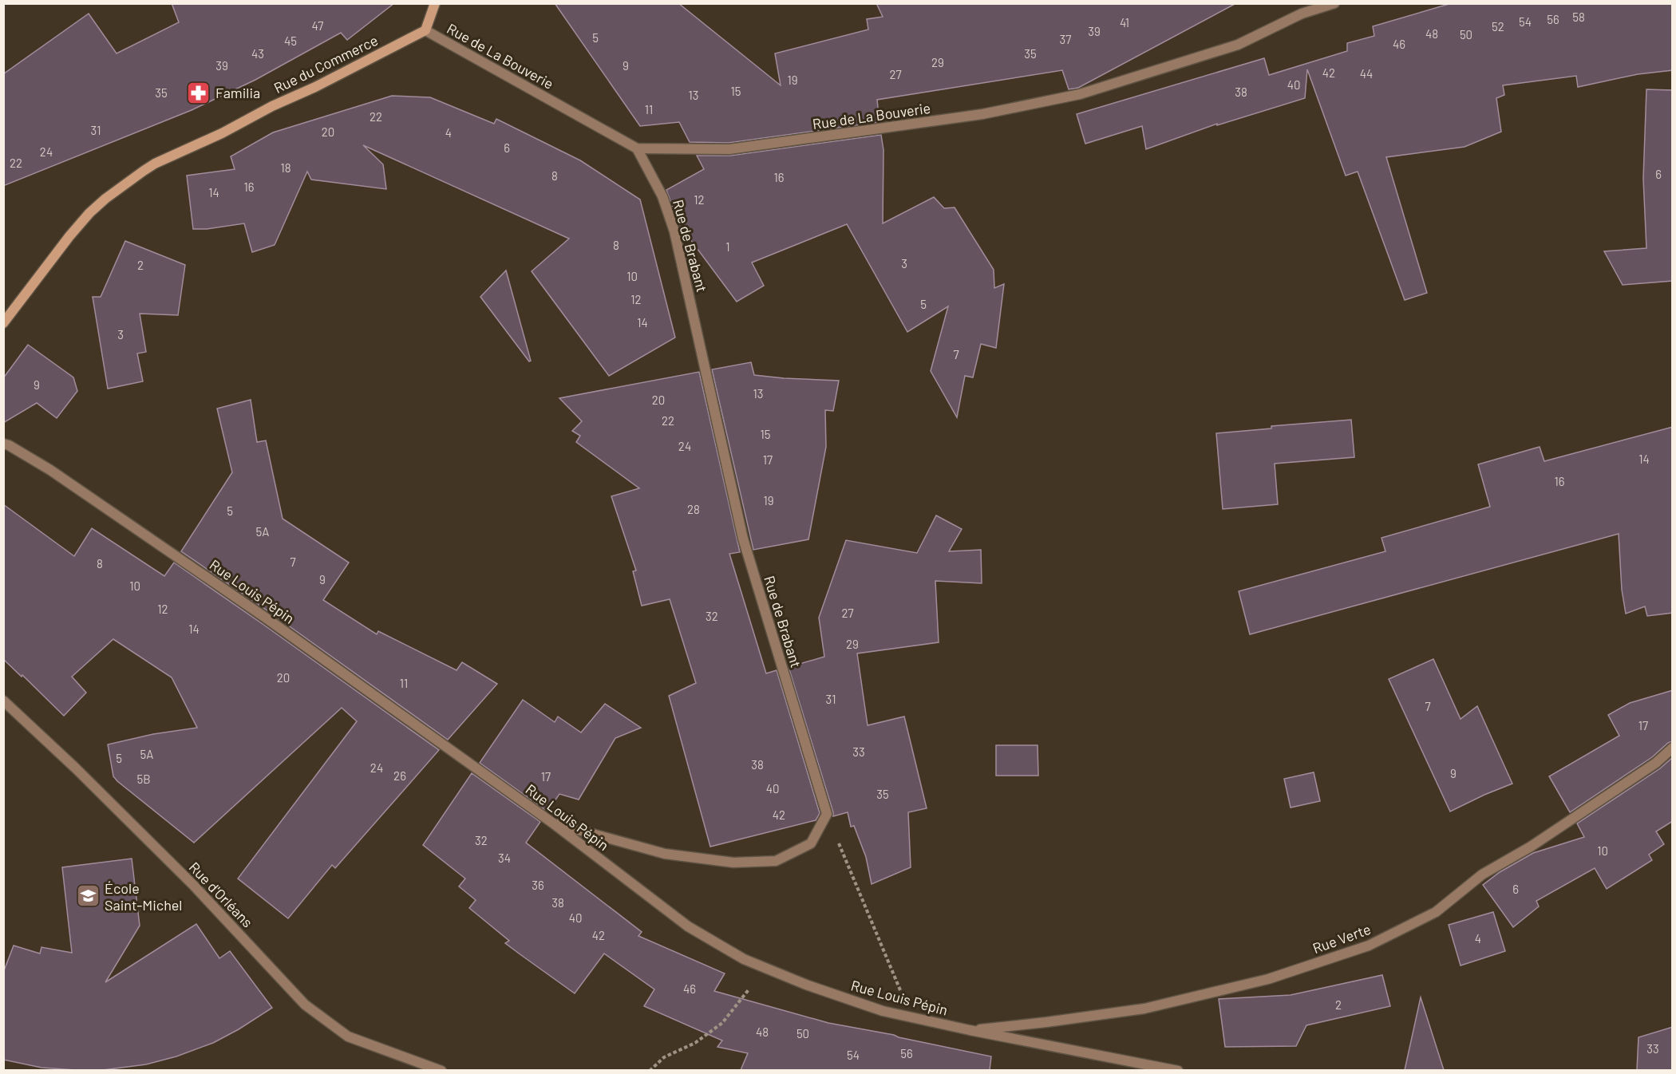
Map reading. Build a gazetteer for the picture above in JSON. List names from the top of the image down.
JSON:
{
  "streets": {
    "main road": ["Rue du Commerce"],
    "street": [
      "Rue de La Bouverie",
      "Rue de Brabant",
      "Rue Louis Pépin",
      "Rue d'Orléans",
      "Rue Verte"
    ]
  },
  "crossings": [
    ["Rue de La Bouverie", "Rue du Commerce"],
    ["Rue de La Bouverie", "Rue de Brabant"],
    ["Rue Louis Pépin", "Rue Verte"]
  ],
  "places": {
    "pharmacy": ["Familia"],
    "school or university": ["École Saint-Michel"]
  },
  "house_numbers": [
    "58",
    "56",
    "54",
    "41",
    "47",
    "52",
    "39",
    "48",
    "50",
    "5",
    "37",
    "45",
    "46",
    "43",
    "35",
    "29",
    "39",
    "9",
    "42",
    "44",
    "27",
    "19",
    "40",
    "15",
    "38",
    "35",
    "13",
    "11",
    "22",
    "31",
    "20",
    "4",
    "6",
    "24",
    "22",
    "18",
    "6",
    "8",
    "16",
    "16",
    "14",
    "12",
    "8",
    "1",
    "3",
    "2",
    "10",
    "12",
    "5",
    "14",
    "3",
    "7",
    "9",
    "13",
    "20",
    "22",
    "15",
    "24",
    "14",
    "17",
    "16",
    "19",
    "28",
    "5",
    "5A",
    "7",
    "8",
    "9",
    "10",
    "12",
    "27",
    "32",
    "14",
    "29",
    "20",
    "11",
    "31",
    "7",
    "17",
    "33",
    "5A",
    "5",
    "38",
    "24",
    "9",
    "26",
    "17",
    "5B",
    "40",
    "35",
    "42",
    "32",
    "10",
    "34",
    "36",
    "6",
    "38",
    "40",
    "42",
    "4",
    "46",
    "2",
    "48",
    "50",
    "33",
    "56",
    "54"
  ]
}
